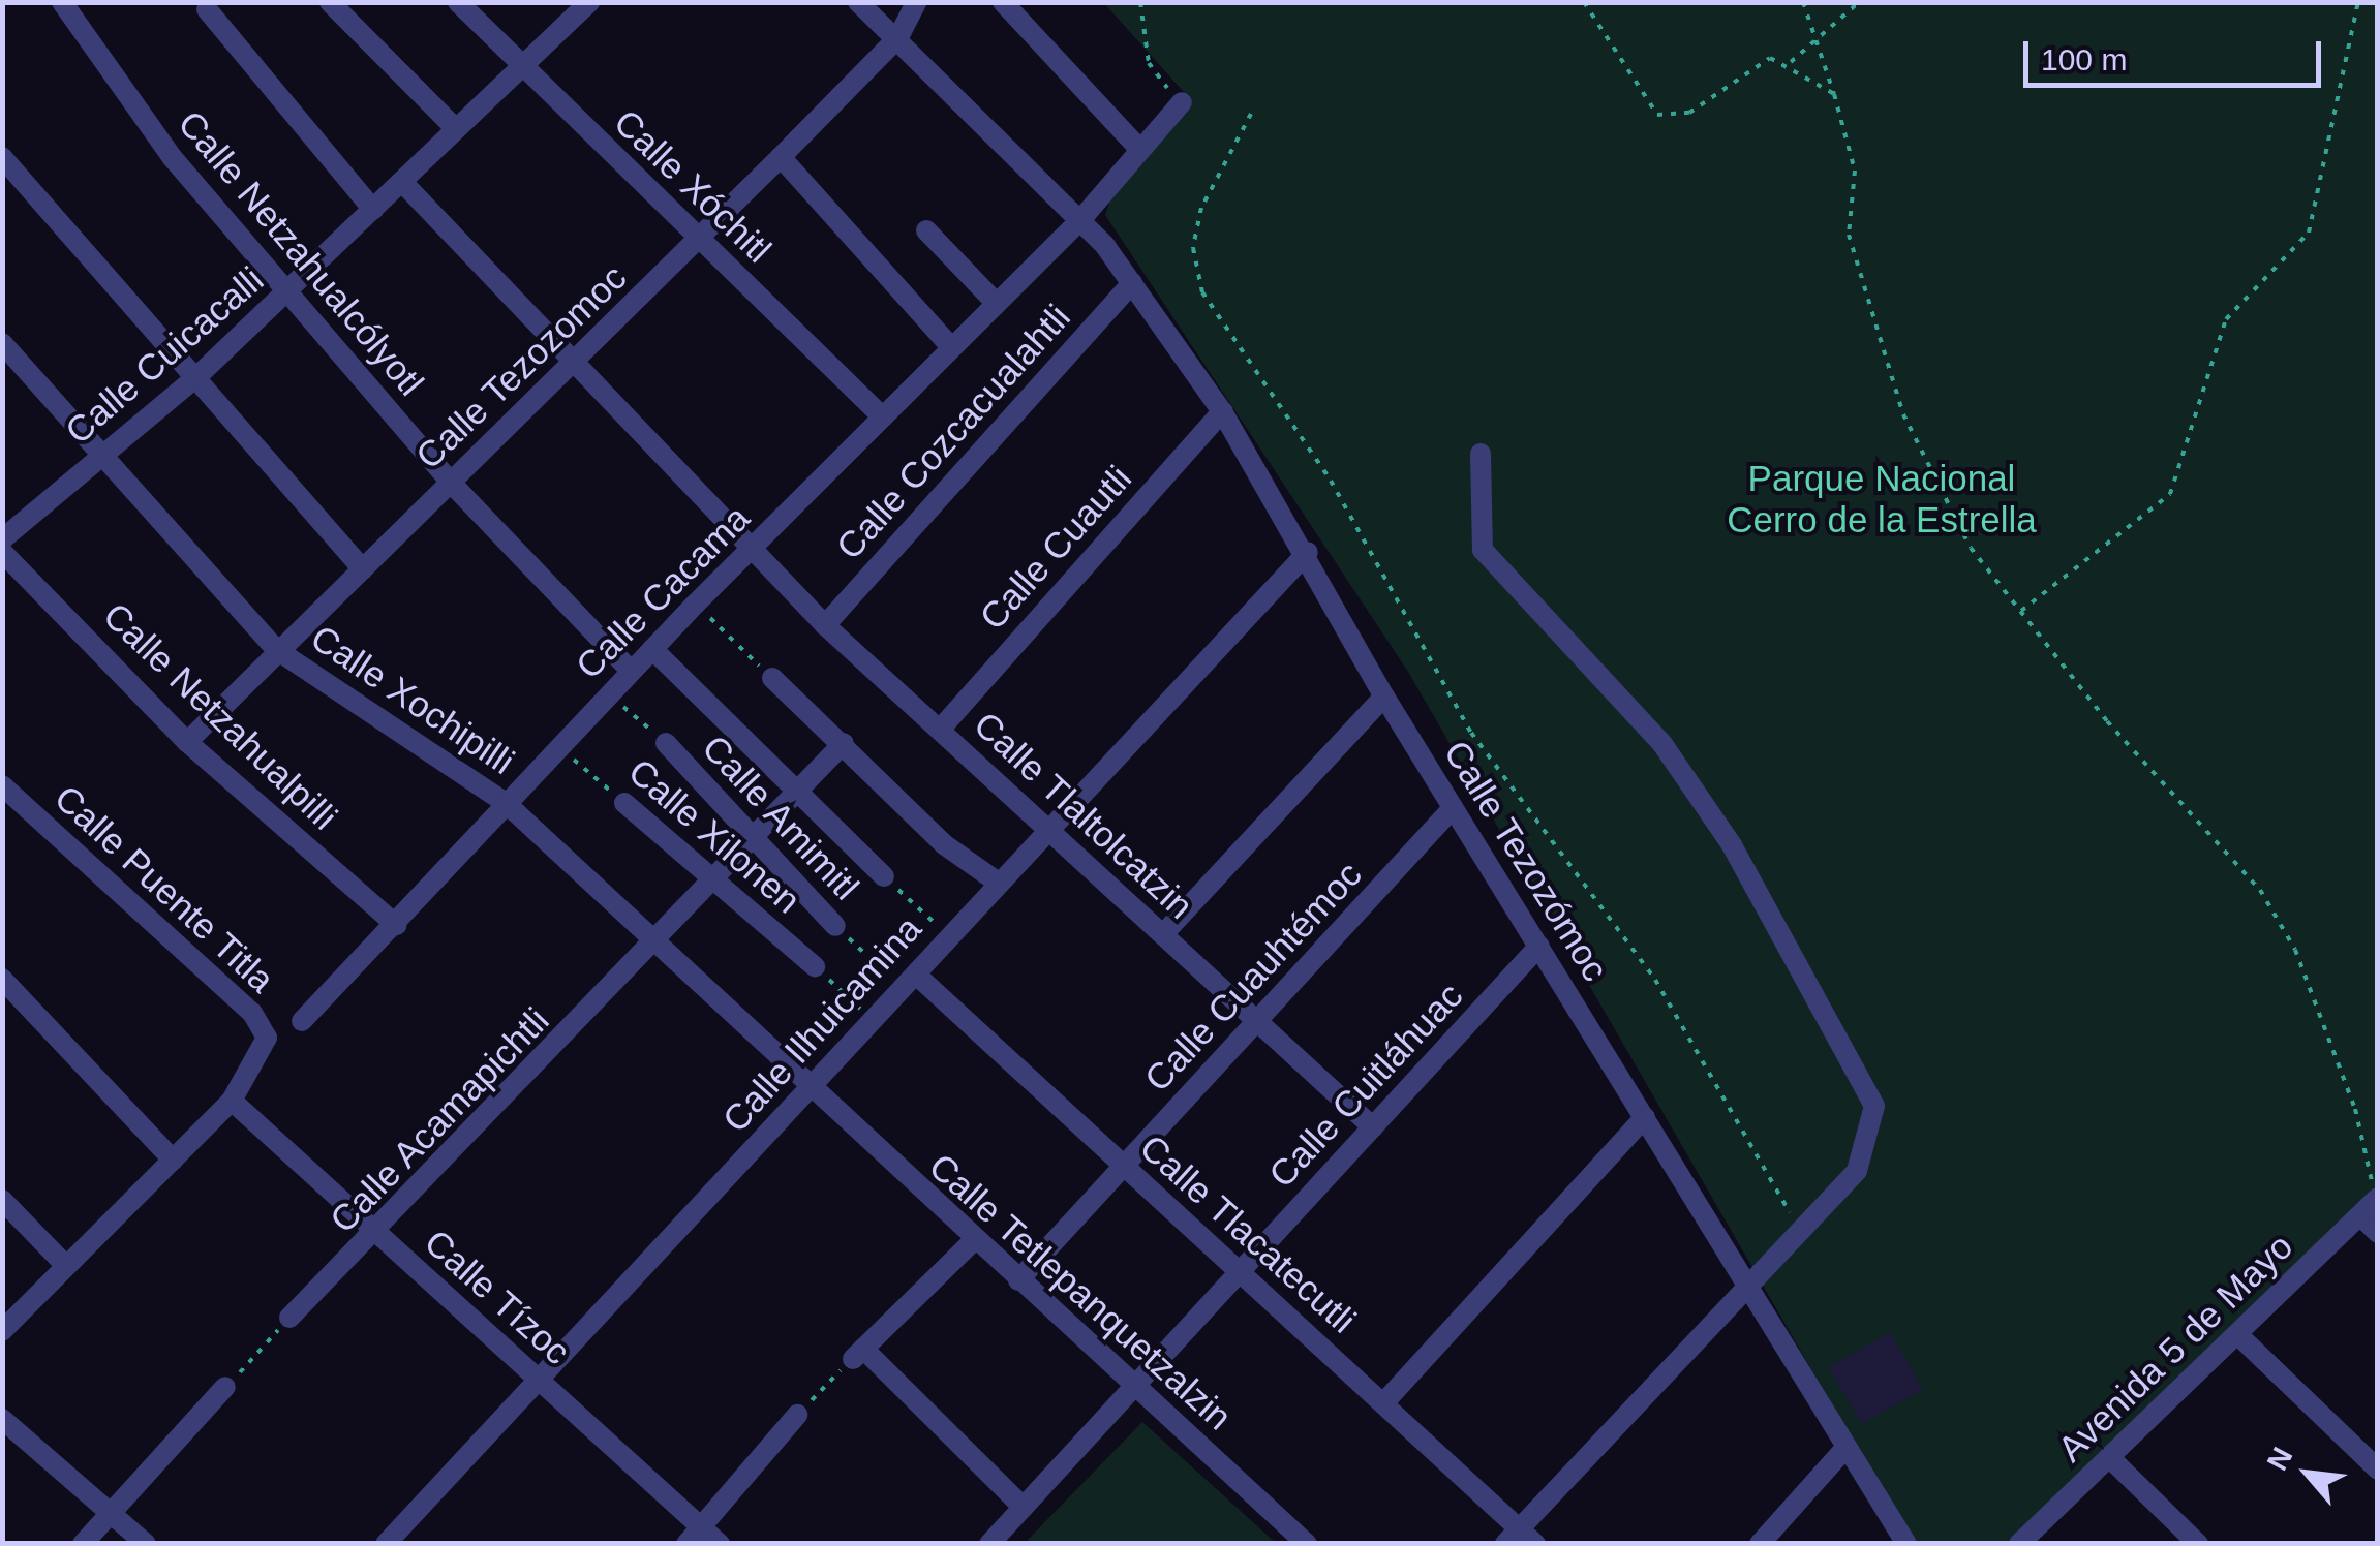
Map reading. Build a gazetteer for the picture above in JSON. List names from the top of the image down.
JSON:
{
  "streets": {
    "street": [
      "Calle Xóchitl",
      "Calle Netzahualcólyotl",
      "Calle Cuicacalli",
      "Calle Tezozomoc",
      "Calle Cozcacualahtli",
      "Calle Cuautli",
      "Calle Cacama",
      "Calle Xochipilli",
      "Calle Netzahualpilli",
      "Calle Tlaltolcatzin",
      "Calle Amimitl",
      "Calle Xilonen",
      "Calle Tezozómoc",
      "Calle Puente Titla",
      "Calle Cuauhtémoc",
      "Calle Ilhuicamina",
      "Calle Cuitláhuac",
      "Calle Acamapichtli",
      "Calle Tlacatecutli",
      "Calle Tetlepanquetzalzin",
      "Calle Tízoc",
      "Avenida 5 de Mayo"
    ]
  },
  "crossings": [
    ["Calle Xóchitl", "Calle Cuicacalli"],
    ["Calle Xóchitl", "Calle Tezozomoc"],
    ["Calle Xóchitl", "Calle Cacama"],
    ["Calle Netzahualcólyotl", "Calle Cuicacalli"],
    ["Calle Netzahualcólyotl", "Calle Tezozomoc"],
    ["Calle Netzahualcólyotl", "Calle Cacama"],
    ["Calle Cuicacalli", "Calle Xochipilli"],
    ["Calle Tezozomoc", "Calle Xochipilli"],
    ["Calle Tezozomoc", "Calle Netzahualpilli"],
    ["Calle Tezozomoc", "Calle Tezozómoc"],
    ["Calle Cozcacualahtli", "Calle Tlaltolcatzin"],
    ["Calle Cozcacualahtli", "Calle Tezozómoc"],
    ["Calle Cuautli", "Calle Tlaltolcatzin"],
    ["Calle Cuautli", "Calle Tezozómoc"],
    ["Calle Cacama", "Calle Xochipilli"],
    ["Calle Cacama", "Calle Netzahualpilli"],
    ["Calle Cacama", "Calle Tlaltolcatzin"],
    ["Calle Cacama", "Calle Amimitl"],
    ["Calle Cacama", "Calle Xilonen"],
    ["Calle Cacama", "Calle Tezozómoc"],
    ["Calle Xochipilli", "Calle Ilhuicamina"],
    ["Calle Xochipilli", "Calle Acamapichtli"],
    ["Calle Xochipilli", "Calle Tetlepanquetzalzin"],
    ["Calle Tlaltolcatzin", "Calle Cuauhtémoc"],
    ["Calle Tlaltolcatzin", "Calle Ilhuicamina"],
    ["Calle Tlaltolcatzin", "Calle Cuitláhuac"],
    ["Calle Amimitl", "Calle Ilhuicamina"],
    ["Calle Amimitl", "Calle Acamapichtli"],
    ["Calle Amimitl", "Calle Tlacatecutli"],
    ["Calle Xilonen", "Calle Acamapichtli"],
    ["Calle Tezozómoc", "Calle Cuauhtémoc"],
    ["Calle Tezozómoc", "Calle Ilhuicamina"],
    ["Calle Tezozómoc", "Calle Cuitláhuac"],
    ["Calle Puente Titla", "Calle Tízoc"],
    ["Calle Cuauhtémoc", "Calle Tlacatecutli"],
    ["Calle Cuauhtémoc", "Calle Tetlepanquetzalzin"],
    ["Calle Ilhuicamina", "Calle Tlacatecutli"],
    ["Calle Ilhuicamina", "Calle Tetlepanquetzalzin"],
    ["Calle Ilhuicamina", "Calle Tízoc"],
    ["Calle Cuitláhuac", "Calle Tlacatecutli"],
    ["Calle Cuitláhuac", "Calle Tetlepanquetzalzin"],
    ["Calle Acamapichtli", "Calle Tízoc"]
  ],
  "parks": ["Parque Nacional Cerro de la Estrella"],
  "scale_bar": "100 m",
  "north": "top left"
}
